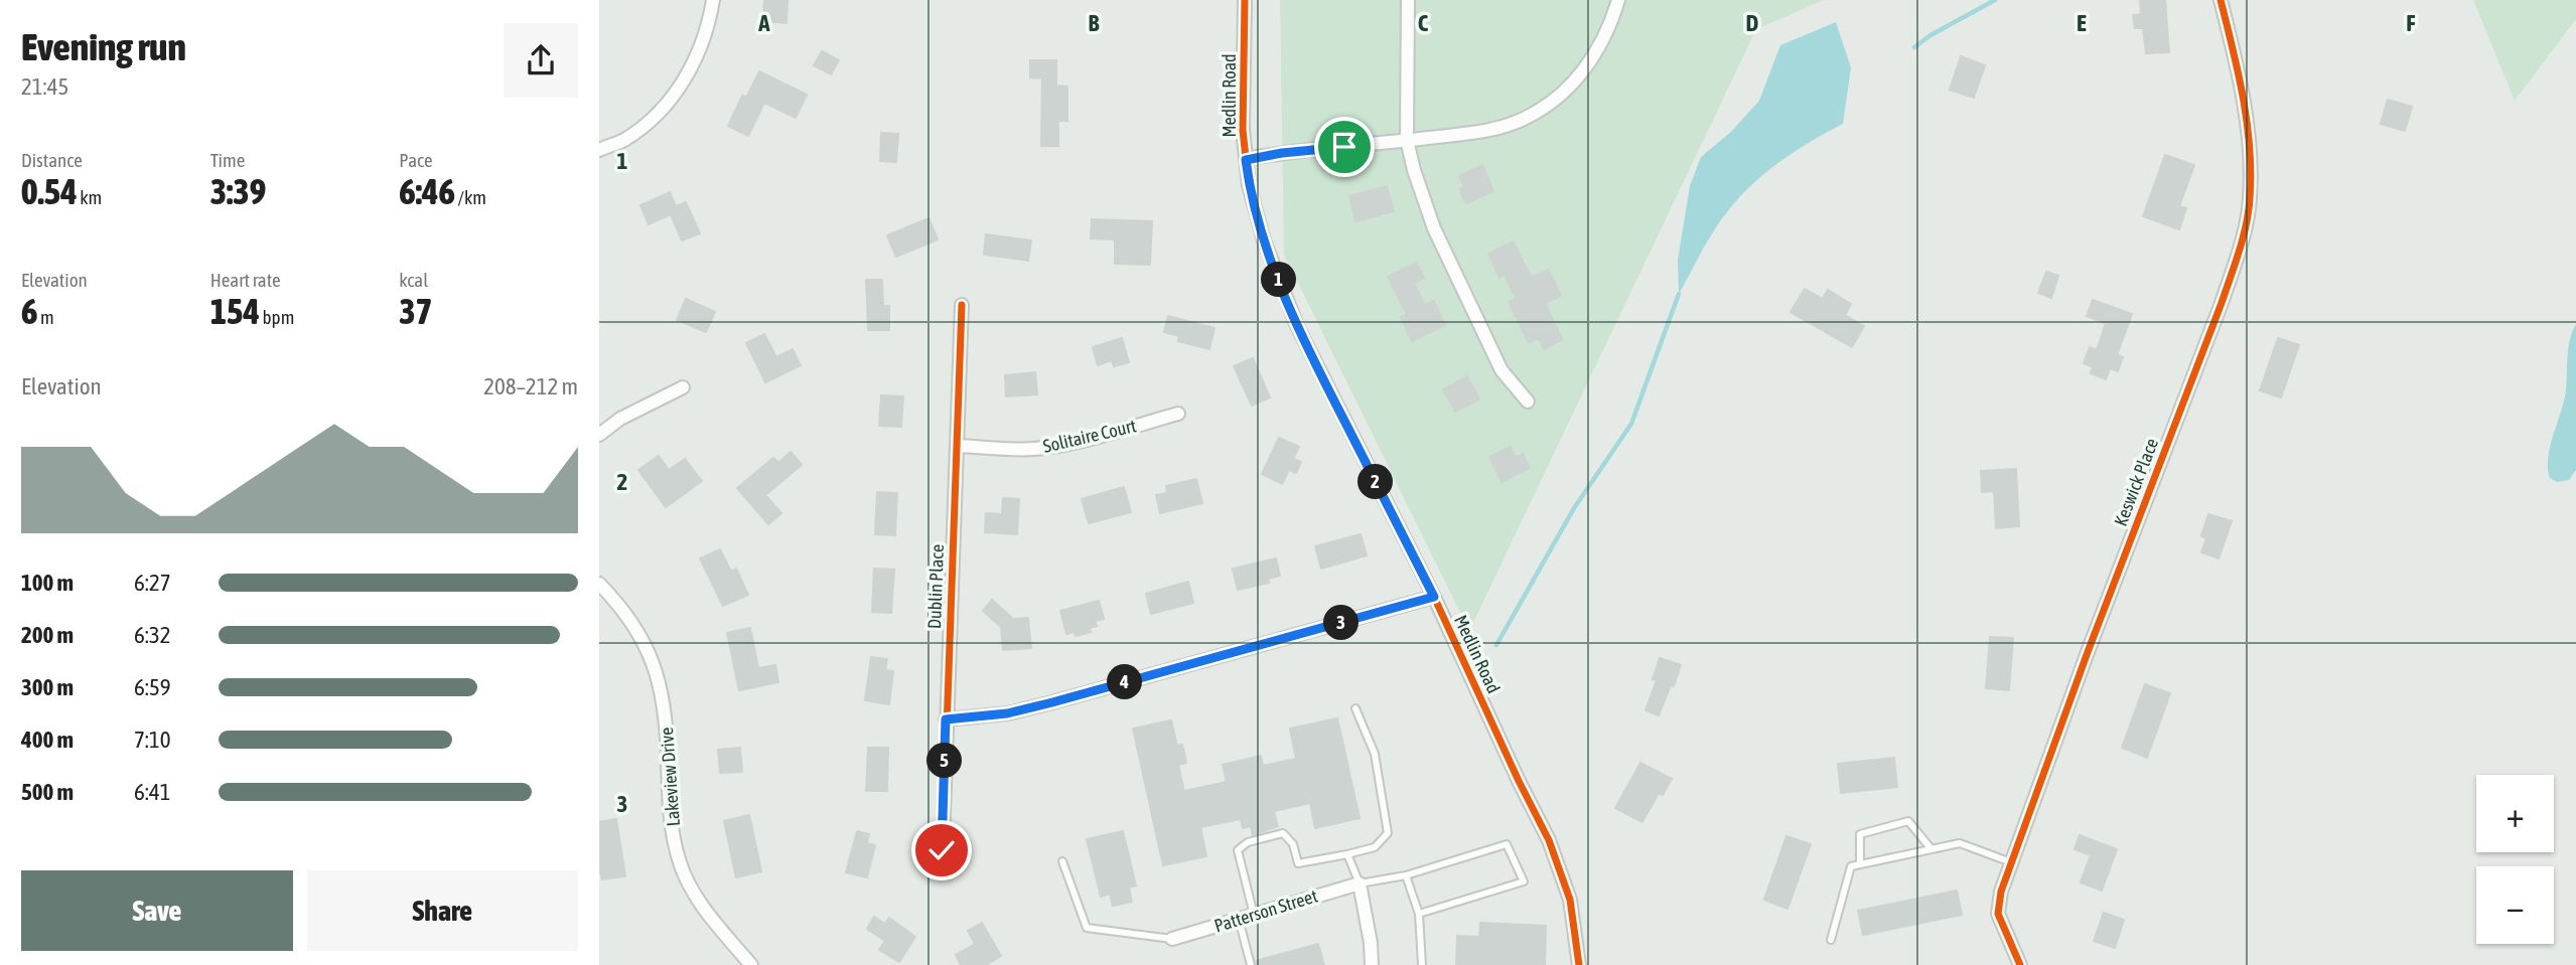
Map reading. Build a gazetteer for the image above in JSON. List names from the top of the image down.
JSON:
{
  "streets": {
    "street": [
      "Medlin Road",
      "Solitaire Court",
      "Keswick Place",
      "Dublin Place",
      "Lakeview Drive",
      "Patterson Street"
    ]
  },
  "crossings": [
    ["Solitaire Court", "Dublin Place"]
  ],
  "page": {
    "heading": ["Evening run", "21:45"],
    "stats": [
      ["Distance", "0.54 km"],
      ["Time", "3:39"],
      ["Pace", "6:46 /km"],
      ["Elevation", "6 m"],
      ["Heart rate", "154 bpm"],
      ["kcal", "37"]
    ],
    "pins": [
      "1",
      "2",
      "3",
      "4",
      "5"
    ],
    "chart": ["Elevation", "208–212 m"],
    "list": [
      {
        "name": "100 m",
        "note": "6:27"
      },
      {
        "name": "200 m",
        "note": "6:32"
      },
      {
        "name": "300 m",
        "note": "6:59"
      },
      {
        "name": "400 m",
        "note": "7:10"
      },
      {
        "name": "500 m",
        "note": "6:41"
      }
    ],
    "map_buttons": ["+", "−"],
    "buttons": ["Save", "Share"]
  },
  "grid": {
    "columns": [
      "A",
      "B",
      "C",
      "D",
      "E",
      "F"
    ],
    "rows": ["1", "2", "3"]
  }
}
